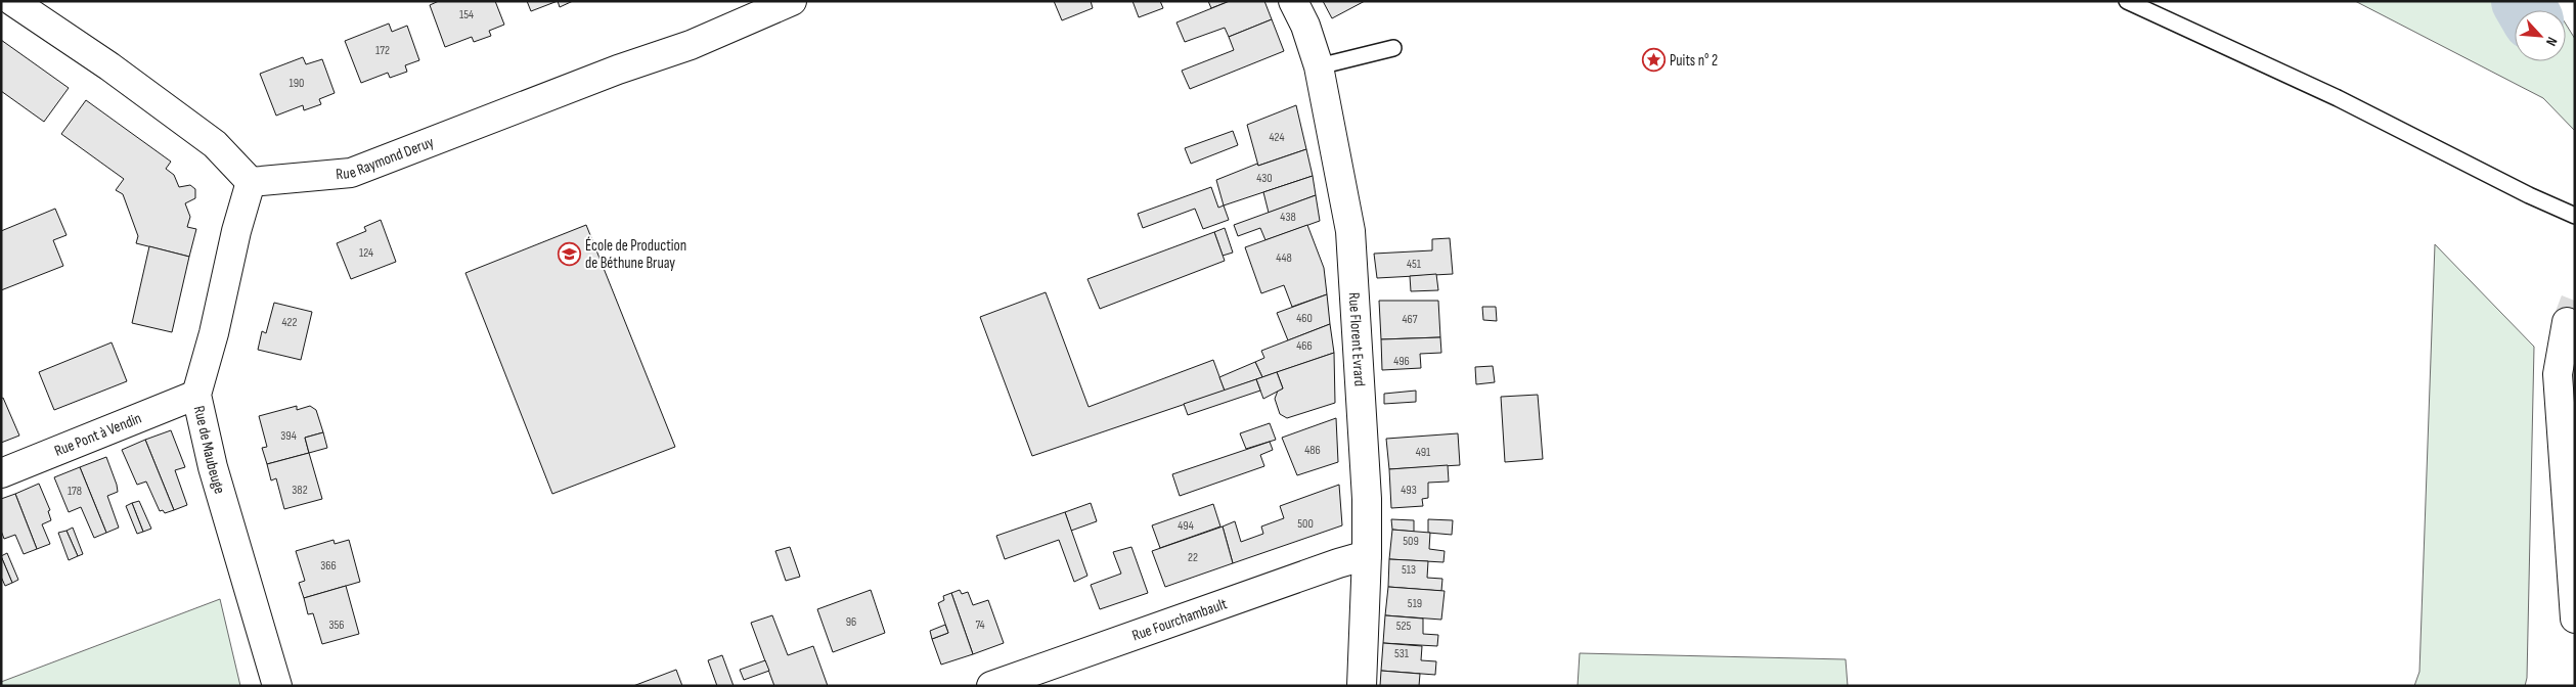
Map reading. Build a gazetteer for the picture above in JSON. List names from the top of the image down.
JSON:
{
  "streets": {
    "street": [
      "Rue Raymond Deruy",
      "Rue Florent Evrard",
      "Rue Pont à Vendin",
      "Rue de Maubeuge",
      "Rue Fourchambault"
    ]
  },
  "crossings": [
    ["Rue Raymond Deruy", "Rue de Maubeuge"],
    ["Rue Florent Evrard", "Rue Fourchambault"],
    ["Rue Pont à Vendin", "Rue de Maubeuge"]
  ],
  "places": {
    "place": ["Puits n° 2"],
    "school or university": ["École de Production de Béthune Bruay"]
  },
  "house_numbers": [
    "154",
    "172",
    "190",
    "424",
    "430",
    "438",
    "124",
    "448",
    "451",
    "460",
    "467",
    "422",
    "466",
    "496",
    "394",
    "486",
    "491",
    "382",
    "493",
    "178",
    "500",
    "494",
    "509",
    "22",
    "366",
    "513",
    "519",
    "96",
    "356",
    "74",
    "525",
    "531"
  ],
  "north": "bottom right"
}
